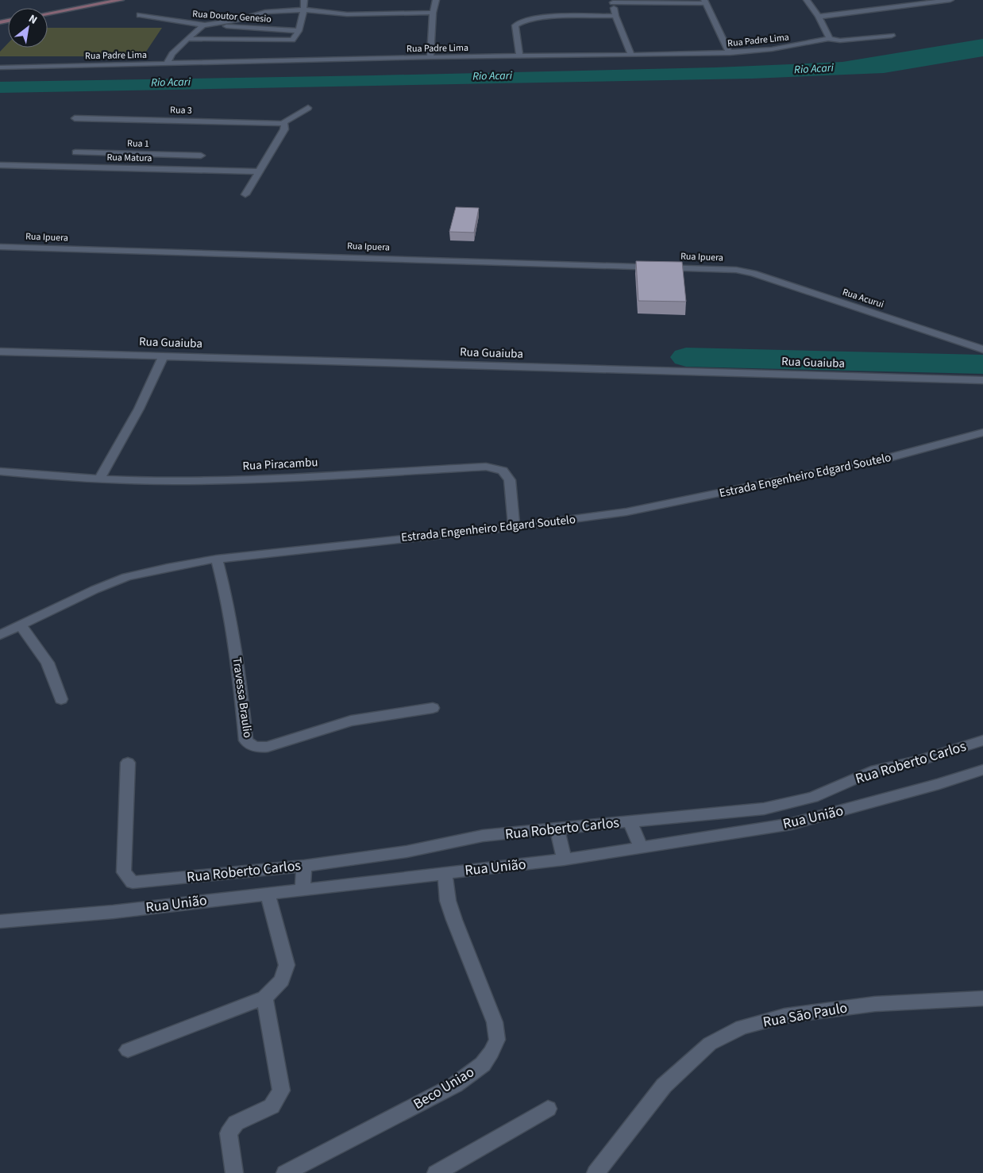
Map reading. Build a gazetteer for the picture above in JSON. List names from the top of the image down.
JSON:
{
  "streets": {
    "street": [
      "Rua Doutor Genesio",
      "Rua Padre Lima",
      "Rua 3",
      "Rua 1",
      "Rua Matura",
      "Rua Ipuera",
      "Rua Acurui",
      "Rua Guaiuba",
      "Rua Piracambu",
      "Estrada Engenheiro Edgard Soutelo",
      "Travessa Braulio",
      "Rua Roberto Carlos",
      "Rua União",
      "Rua Sāo Paulo",
      "Beco Uniao"
    ]
  },
  "crossings": [
    ["Rua 1", "Rua Matura"],
    ["Rua Ipuera", "Rua Acurui"],
    ["Rua Piracambu", "Estrada Engenheiro Edgard Soutelo"],
    ["Estrada Engenheiro Edgard Soutelo", "Travessa Braulio"],
    ["Rua União", "Beco Uniao"]
  ],
  "water": ["Rio Acari"],
  "north": "top right"
}
